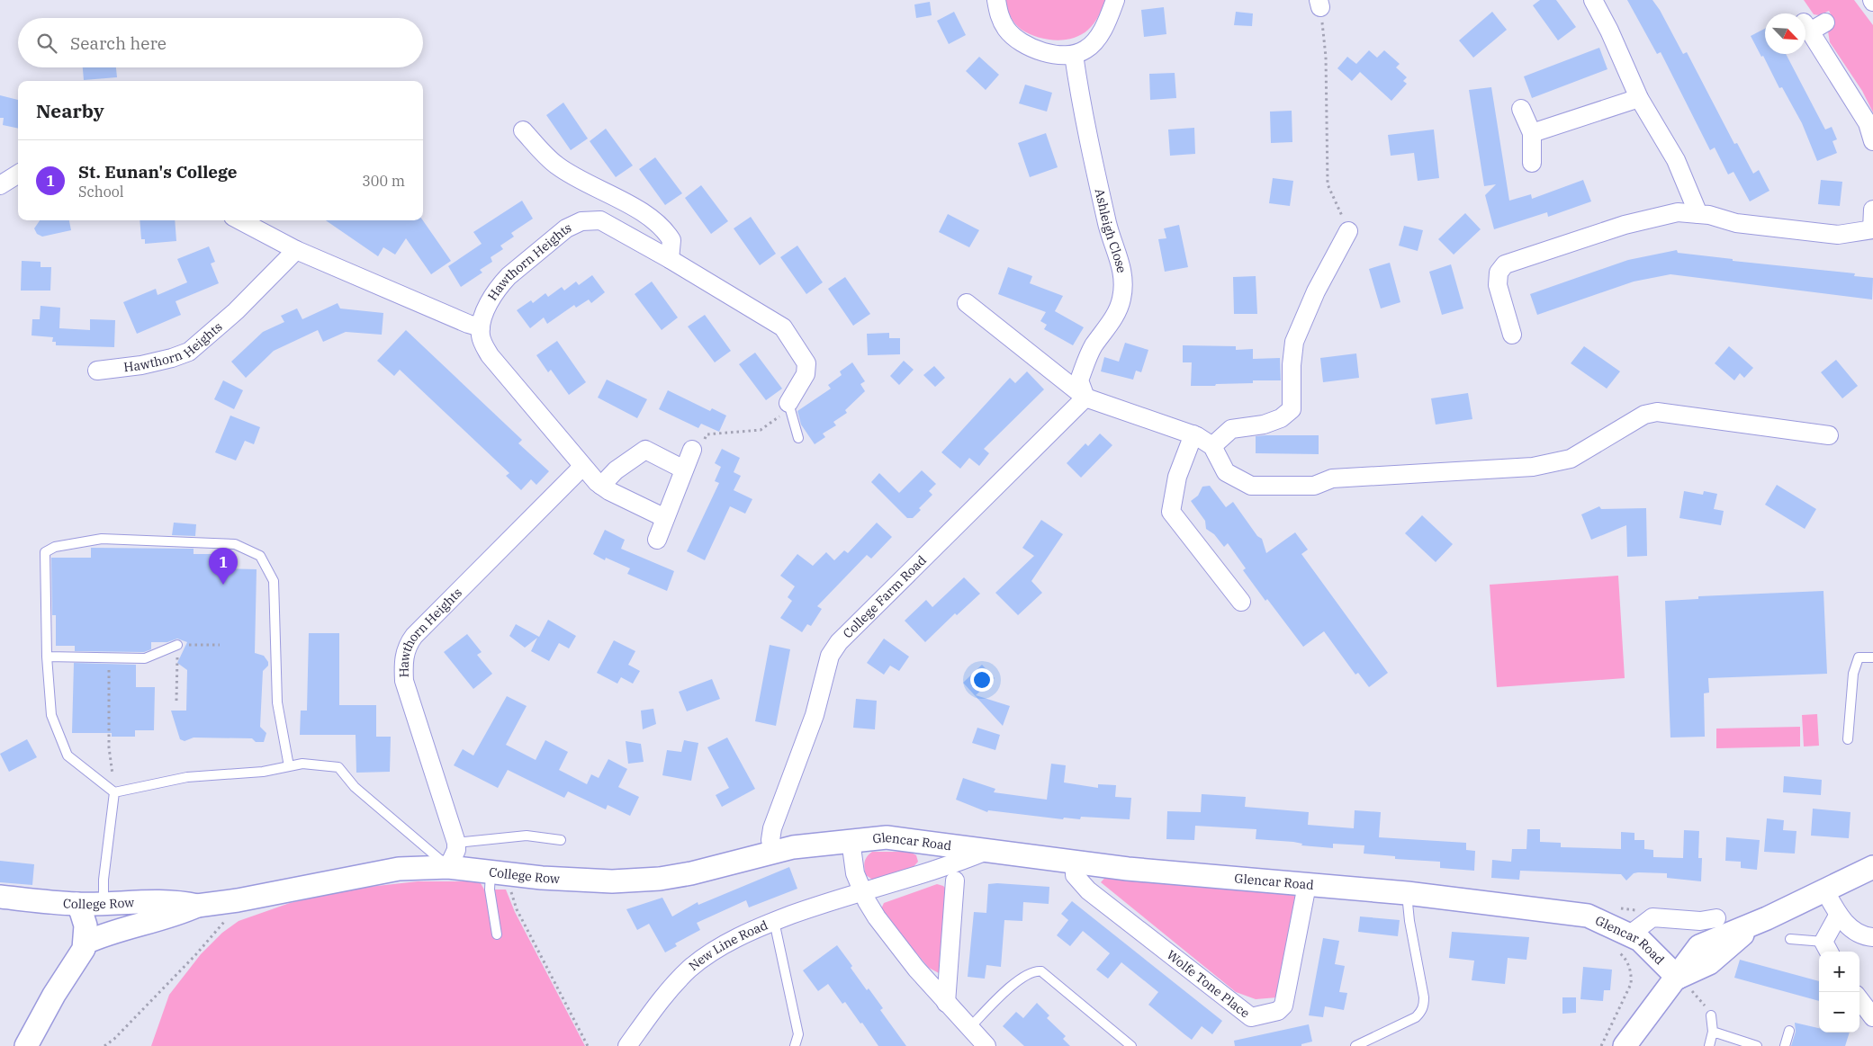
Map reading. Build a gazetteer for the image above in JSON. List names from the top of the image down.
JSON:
{
  "streets": {
    "street": [
      "Ashleigh Close",
      "Hawthorn Heights",
      "College Farm Road",
      "Glencar Road",
      "College Row",
      "New Line Road",
      "Wolfe Tone Place"
    ]
  },
  "crossings": [
    ["Ashleigh Close", "College Farm Road"],
    ["College Farm Road", "College Row"],
    ["Glencar Road", "College Row"],
    ["Glencar Road", "New Line Road"],
    ["Glencar Road", "Wolfe Tone Place"]
  ],
  "north": "bottom right",
  "page": {
    "search": "Search here",
    "heading": "Nearby",
    "list": [
      {
        "mark": "1",
        "name": "St. Eunan's College",
        "note": "School",
        "value": "300 m"
      }
    ],
    "pins": "1",
    "map_buttons": ["+", "−"]
  }
}
